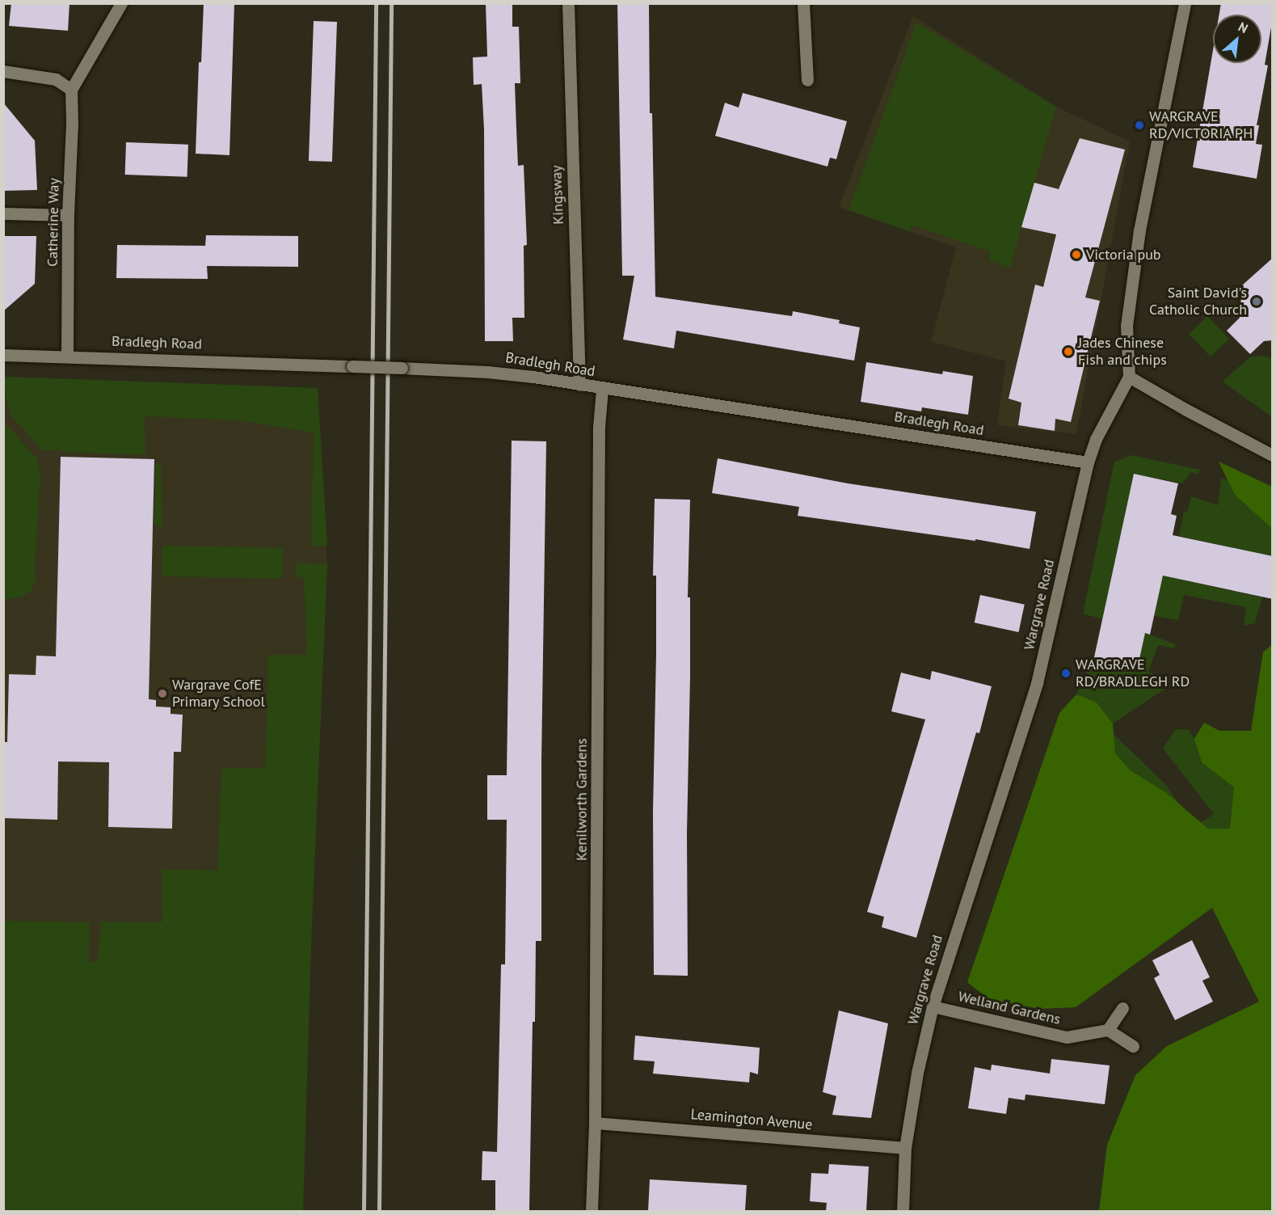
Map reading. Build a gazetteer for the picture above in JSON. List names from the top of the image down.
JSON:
{
  "streets": {
    "street": [
      "Kingsway",
      "Catherine Way",
      "Bradlegh Road",
      "Wargrave Road",
      "Kenilworth Gardens",
      "Welland Gardens",
      "Leamington Avenue"
    ]
  },
  "crossings": [
    ["Kingsway", "Bradlegh Road"],
    ["Catherine Way", "Bradlegh Road"],
    ["Bradlegh Road", "Wargrave Road"],
    ["Bradlegh Road", "Kenilworth Gardens"],
    ["Wargrave Road", "Welland Gardens"],
    ["Wargrave Road", "Leamington Avenue"],
    ["Kenilworth Gardens", "Leamington Avenue"]
  ],
  "places": [
    "WARGRAVE RD/VICTORIA PH",
    "Victoria pub",
    "Saint David's Catholic Church",
    "Jades Chinese Fish and chips",
    "WARGRAVE RD/BRADLEGH RD",
    "Wargrave CofE Primary School"
  ],
  "north": "top right"
}
